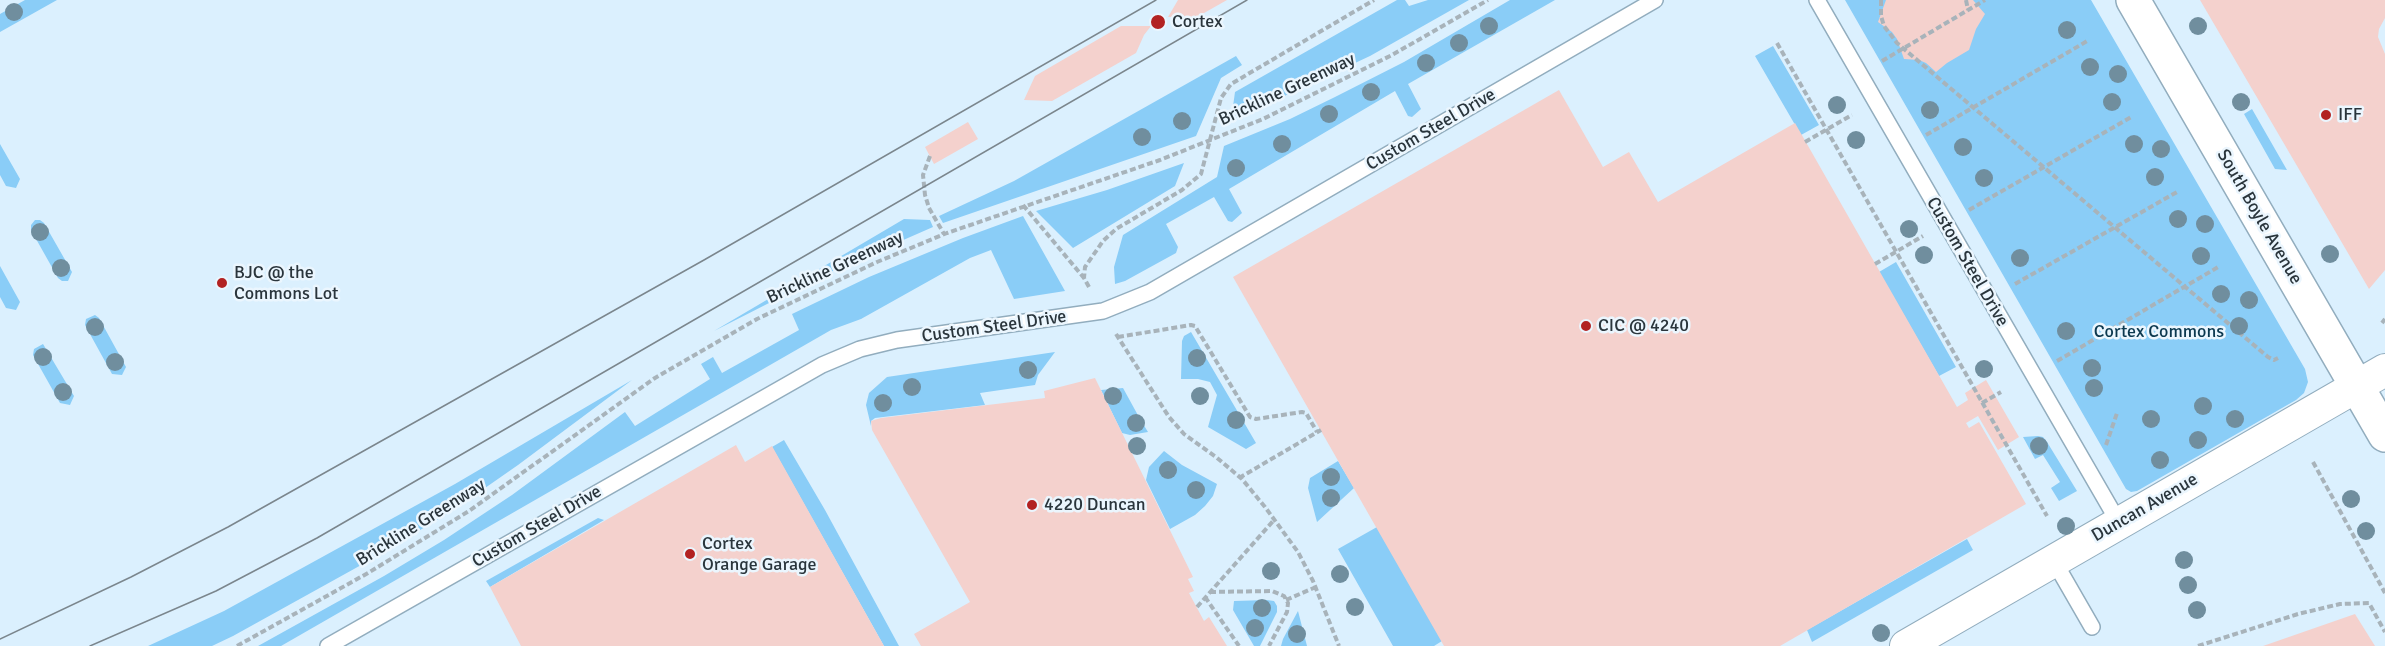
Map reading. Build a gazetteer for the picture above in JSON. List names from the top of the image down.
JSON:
{
  "streets": {
    "street": ["South Boyle Avenue", "Duncan Avenue"],
    "lane": ["Custom Steel Drive"],
    "path": ["Brickline Greenway"]
  },
  "crossings": [
    ["Custom Steel Drive", "Duncan Avenue"],
    ["South Boyle Avenue", "Duncan Avenue"]
  ],
  "parks": ["Cortex Commons"],
  "places": [
    "Cortex",
    "IFF",
    "BJC @ the Commons Lot",
    "CIC @ 4240",
    "4220 Duncan",
    "Cortex Orange Garage"
  ]
}
